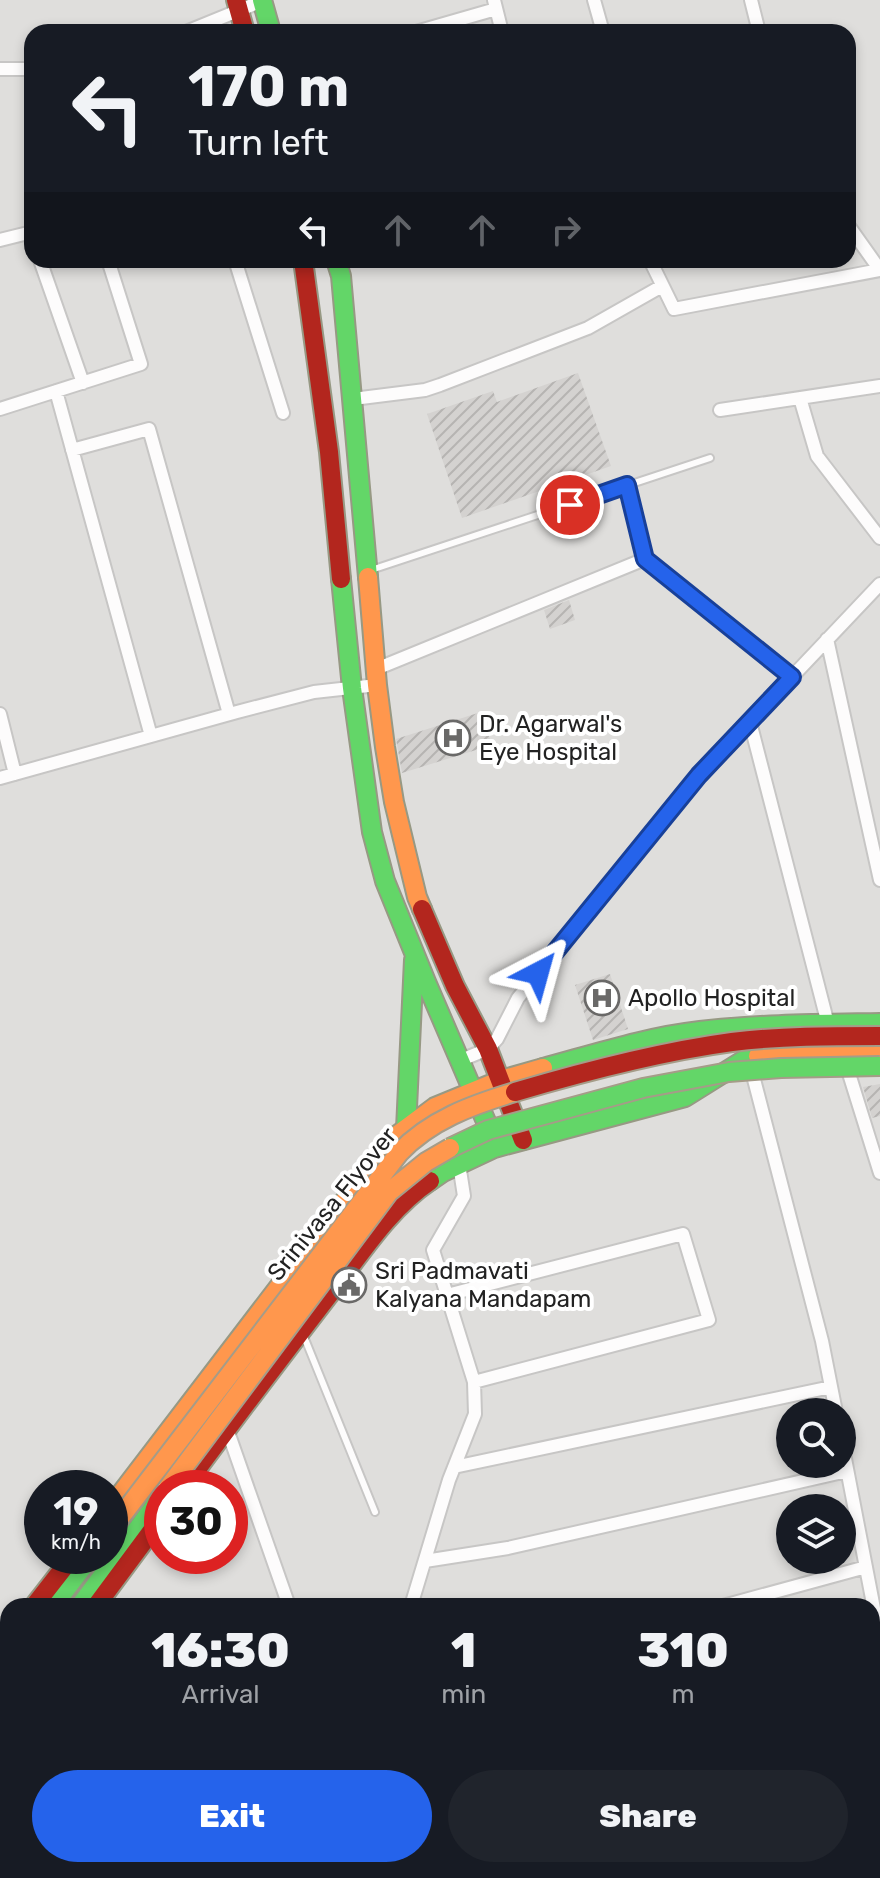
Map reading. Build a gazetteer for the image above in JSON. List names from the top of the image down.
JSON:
{
  "streets": {
    "street": ["Srinivasa Flyover"]
  },
  "places": {
    "hospital": ["Dr. Agarwal's Eye Hospital", "Apollo Hospital"],
    "public building": ["Sri Padmavati Kalyana Mandapam"]
  },
  "page": {
    "turn": ["170 m", "Turn left"],
    "speed": "19 km/h",
    "limit": "30",
    "eta": [
      "16:30",
      "Arrival",
      "1",
      "min",
      "310",
      "m"
    ],
    "buttons": ["Exit", "Share"]
  }
}
